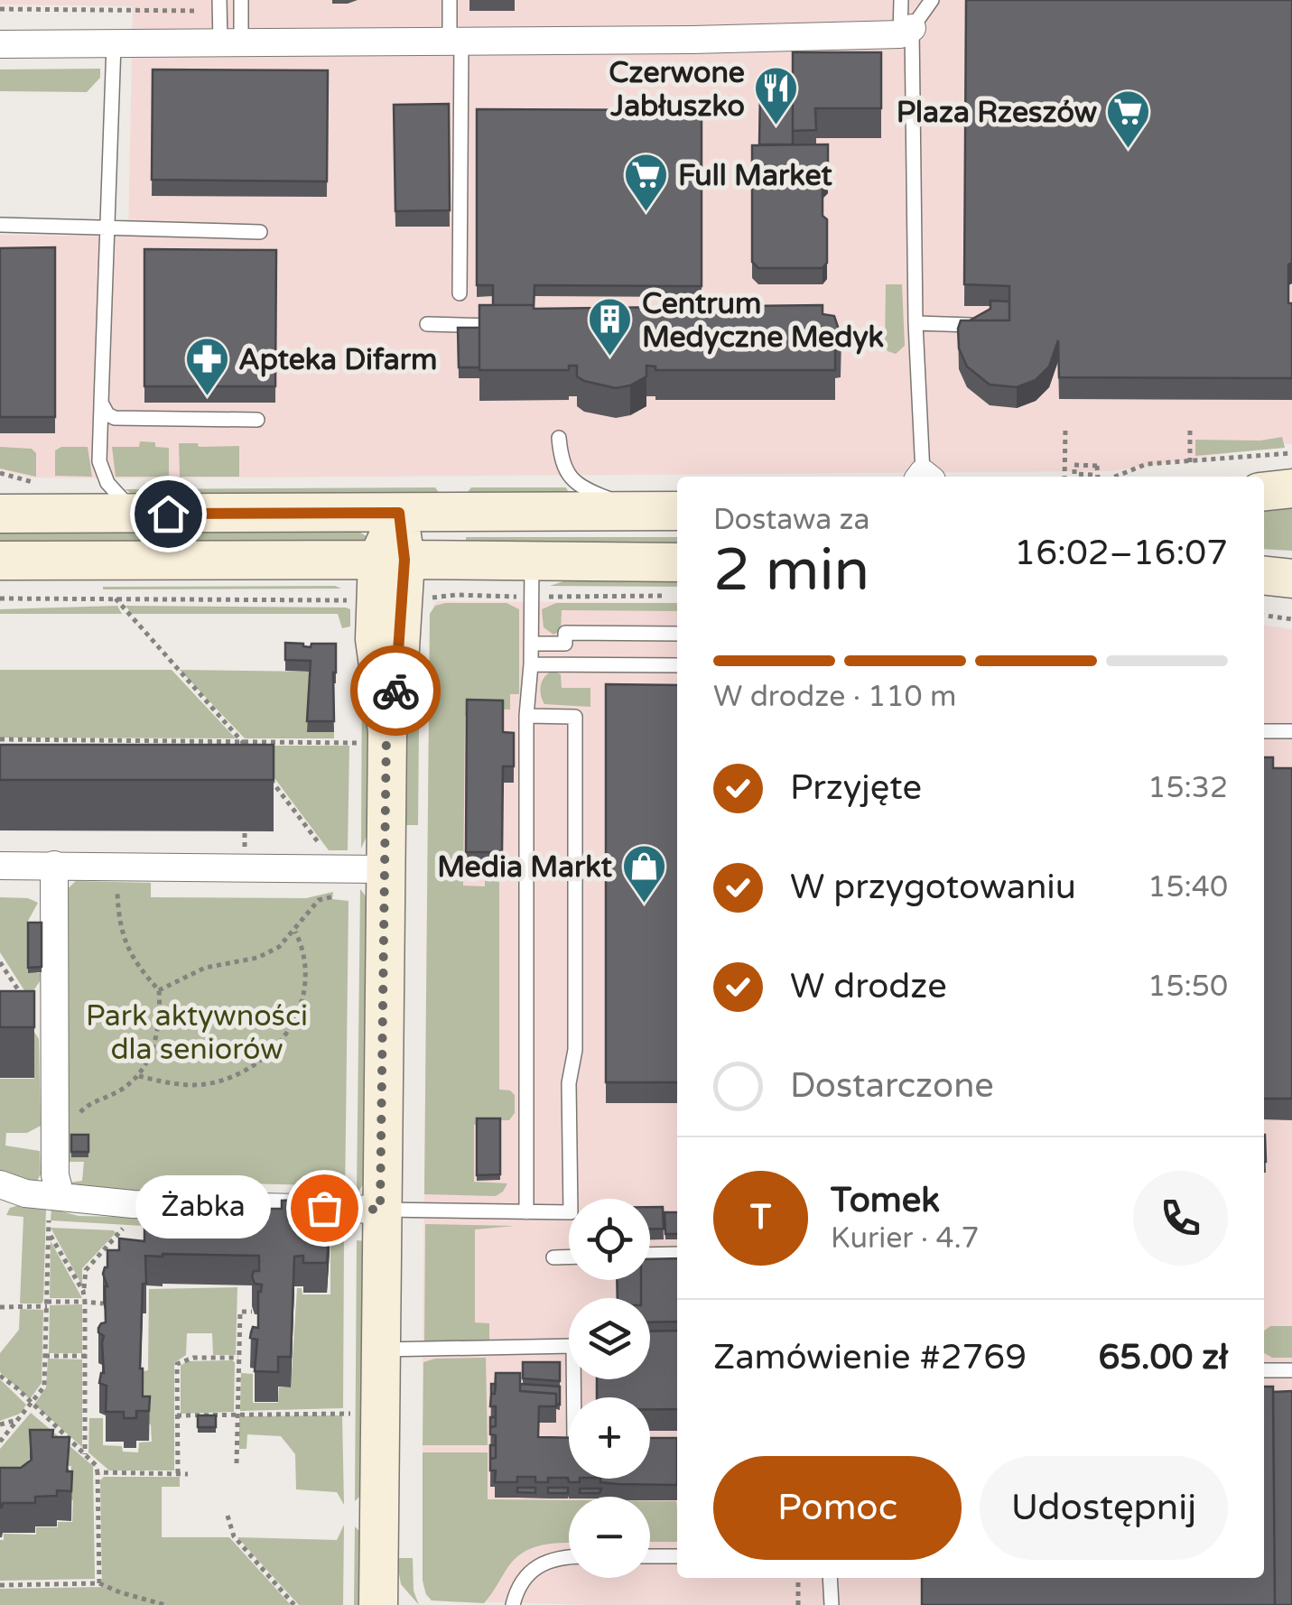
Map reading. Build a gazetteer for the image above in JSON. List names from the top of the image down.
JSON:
{
  "parks": ["Park aktywności dla seniorów"],
  "places": {
    "restaurant": ["Czerwone Jabłuszko"],
    "supermarket": ["Plaza Rzeszów", "Full Market"],
    "building": ["Centrum Medyczne Medyk"],
    "pharmacy": ["Apteka Difarm"],
    "shop": ["Media Markt"],
    "other": ["Żabka"]
  },
  "page": {
    "heading": ["2 min", "Dostawa za", "16:02–16:07"],
    "panel": [
      "Tomek",
      "Kurier · 4.7",
      "Zamówienie #2769",
      "65.00 zł"
    ],
    "bar": "W drodze · 110 m",
    "list": [
      ["Przyjęte", "15:32"],
      ["W przygotowaniu", "15:40"],
      ["W drodze", "15:50"],
      "Dostarczone"
    ],
    "round": "T",
    "bubble": "Żabka",
    "map_buttons": ["+", "−"],
    "buttons": ["Pomoc", "Udostępnij"]
  }
}
